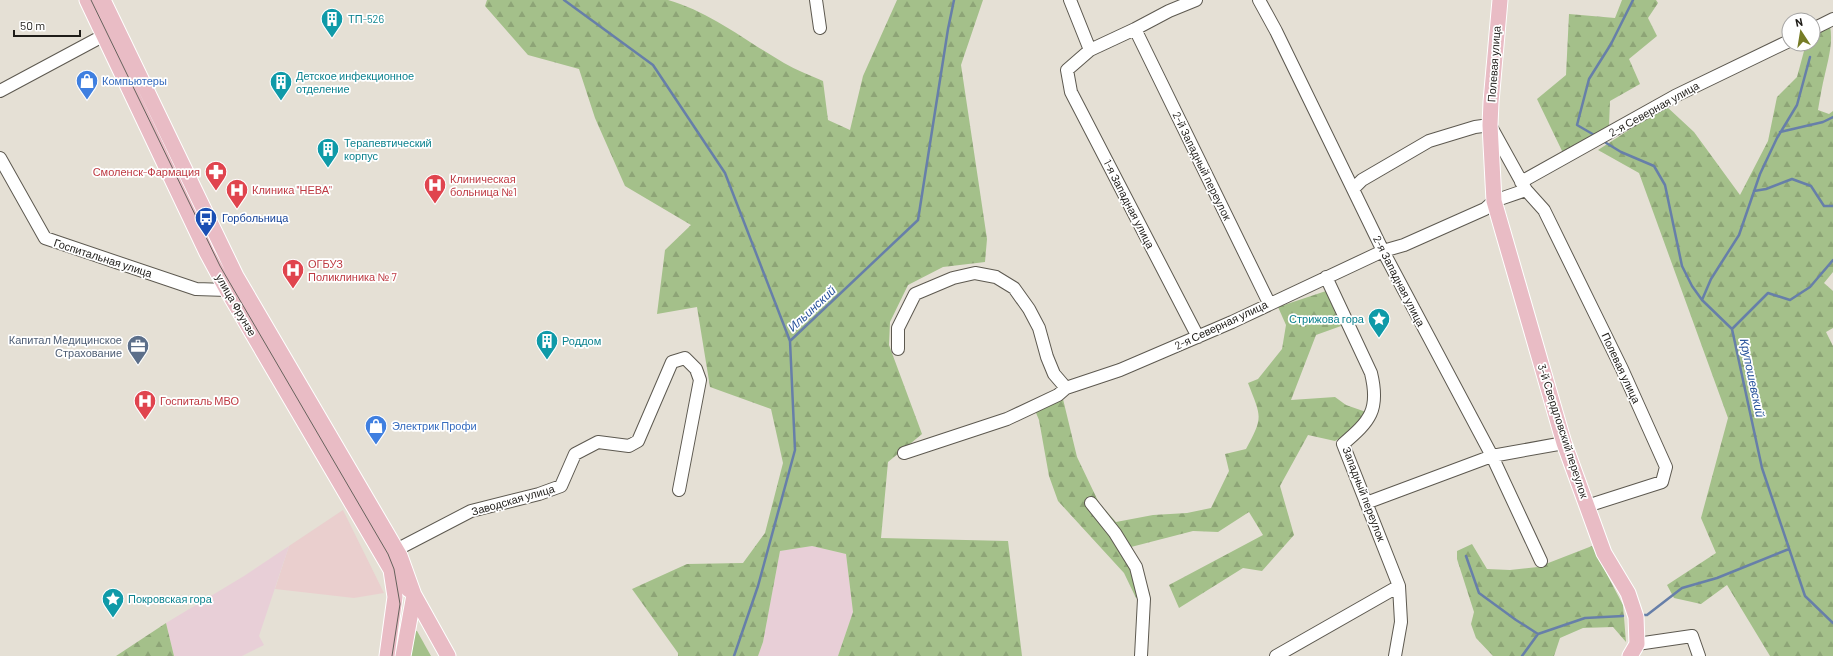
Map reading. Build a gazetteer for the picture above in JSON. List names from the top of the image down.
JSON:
{
  "streets": {
    "main road": ["Полевая улица", "улица Фрунзе", "3-й Свердловский переулок"],
    "street": [
      "2-я Северная улица",
      "2-й Западный переулок",
      "1-я Западная улица",
      "Госпитальная улица",
      "2-я Западная улица",
      "Западный переулок",
      "Заводская улица"
    ]
  },
  "crossings": [
    ["Полевая улица", "2-я Северная улица"],
    ["Полевая улица", "3-й Свердловский переулок"],
    ["2-я Северная улица", "2-й Западный переулок"],
    ["2-я Северная улица", "1-я Западная улица"],
    ["2-я Северная улица", "2-я Западная улица"],
    ["2-я Северная улица", "3-й Свердловский переулок"],
    ["2-я Северная улица", "Западный переулок"],
    ["Госпитальная улица", "улица Фрунзе"],
    ["улица Фрунзе", "Заводская улица"]
  ],
  "water": ["Ильинский", "Крупошевский"],
  "places": {
    "building": [
      "ТП-526",
      "Детское инфекционное отделение",
      "Терапевтический корпус",
      "Роддом"
    ],
    "shop": ["Компьютеры", "Электрик Профи"],
    "pharmacy": ["Смоленск-Фармация"],
    "hospital": [
      "Клиническая больница №1",
      "Клиника \"НЕВА\"",
      "ОГБУЗ Поликлиника № 7",
      "Госпиталь МВО"
    ],
    "bus stop": ["Горбольница"],
    "place": ["Стрижова гора", "Покровская гора"],
    "office": ["Капитал Медицинское Страхование"]
  },
  "scale_bar": "50 m",
  "north": "top"
}
